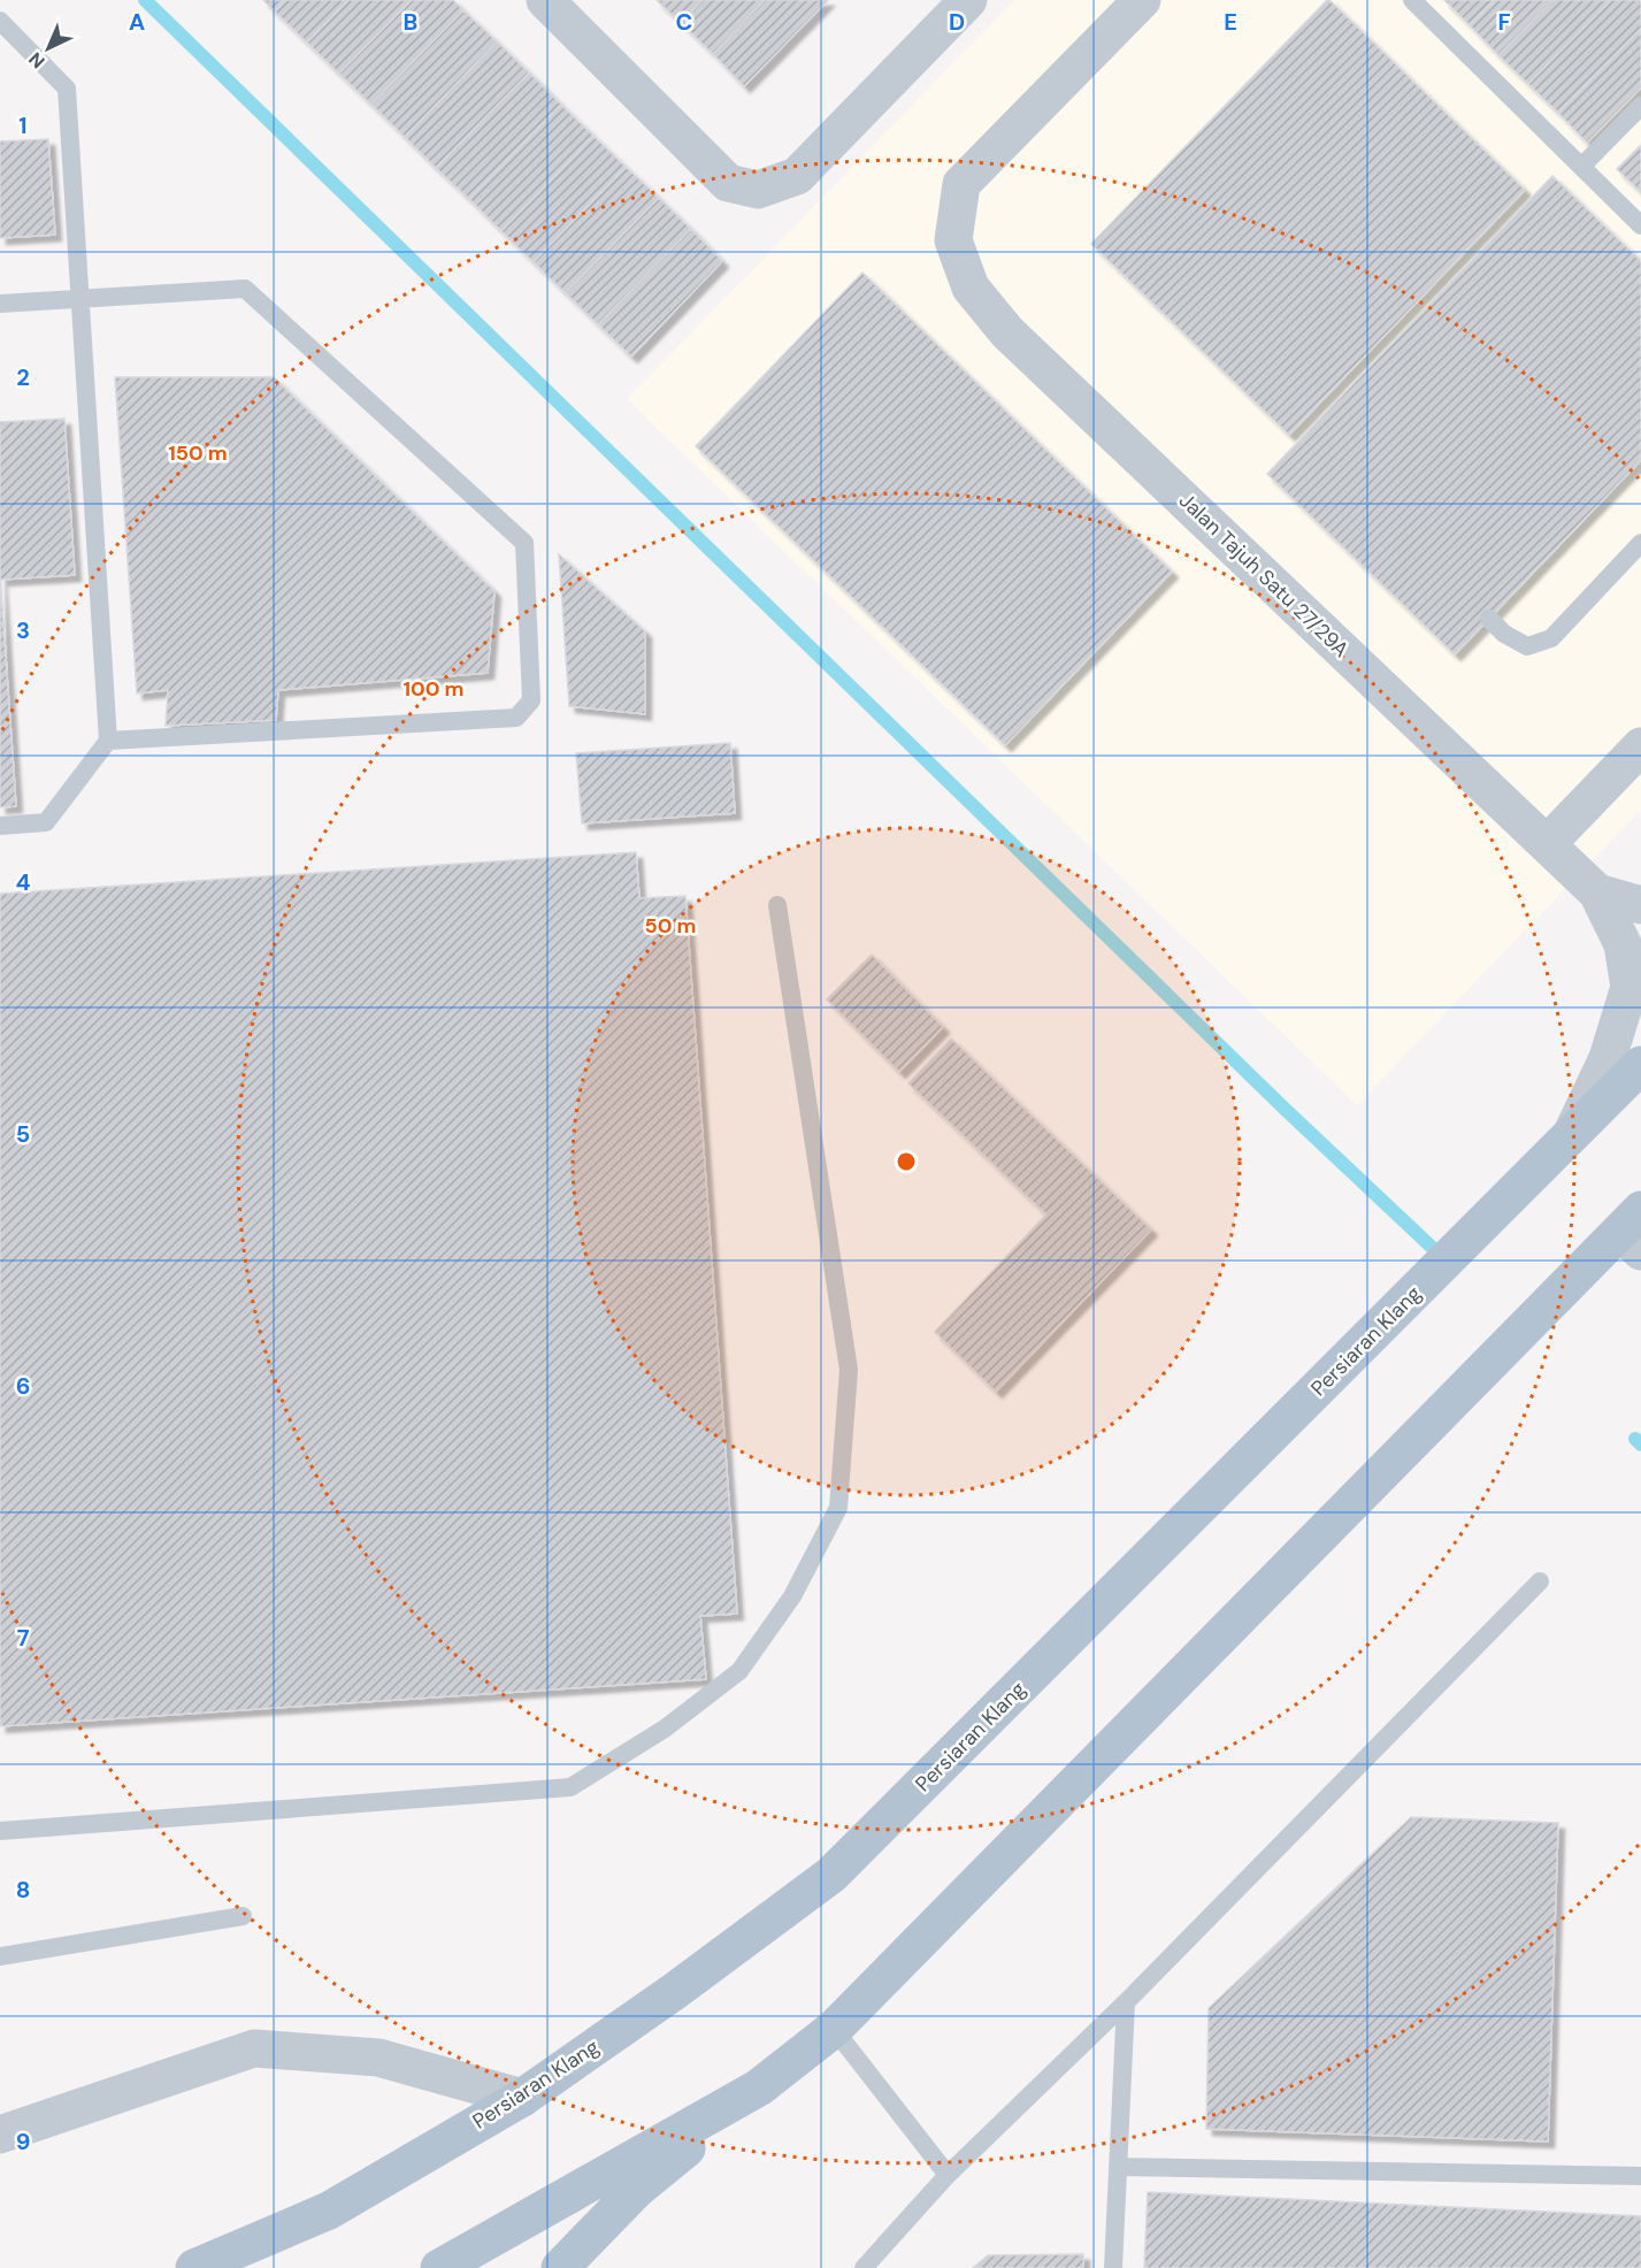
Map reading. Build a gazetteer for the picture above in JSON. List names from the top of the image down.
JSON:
{
  "streets": {
    "main road": ["Persiaran Klang"],
    "street": ["Jalan Tajuh Satu 27/29A"]
  },
  "crossings": [
    ["Jalan Tajuh Satu 27/29A", "Persiaran Klang"]
  ],
  "north": "bottom left",
  "grid": {
    "columns": [
      "A",
      "B",
      "C",
      "D",
      "E",
      "F"
    ],
    "rows": [
      "1",
      "2",
      "3",
      "4",
      "5",
      "6",
      "7",
      "8",
      "9"
    ]
  },
  "rings": ["150 m", "100 m", "50 m"]
}
